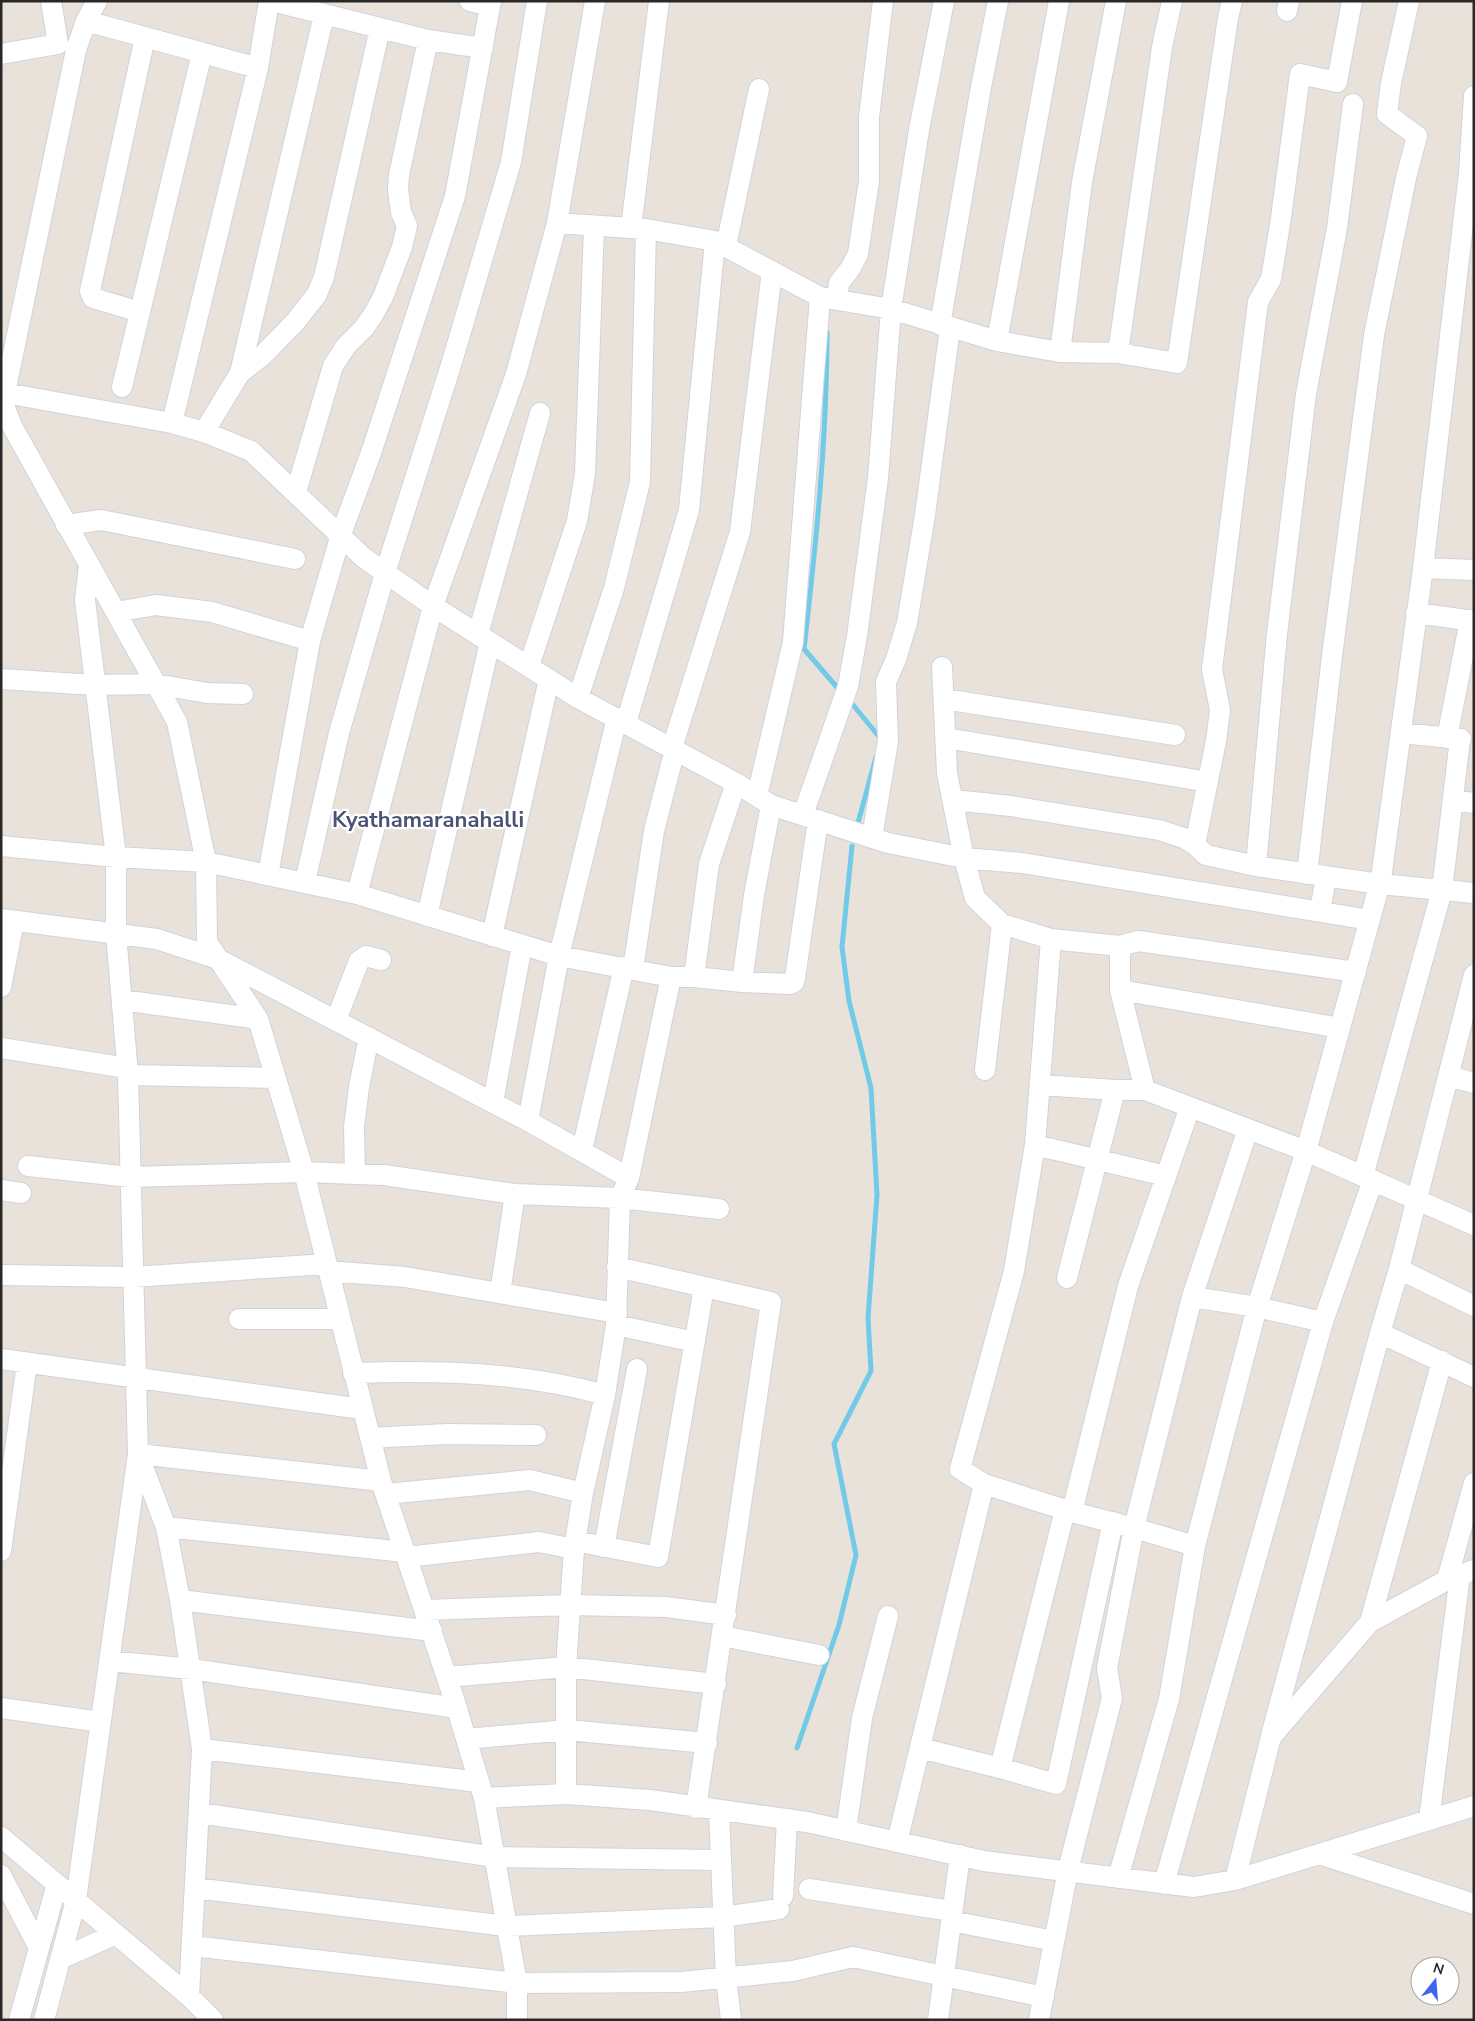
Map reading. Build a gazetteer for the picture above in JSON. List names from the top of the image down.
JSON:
{
  "districts": ["Kyathamaranahalli"],
  "north": "top"
}
